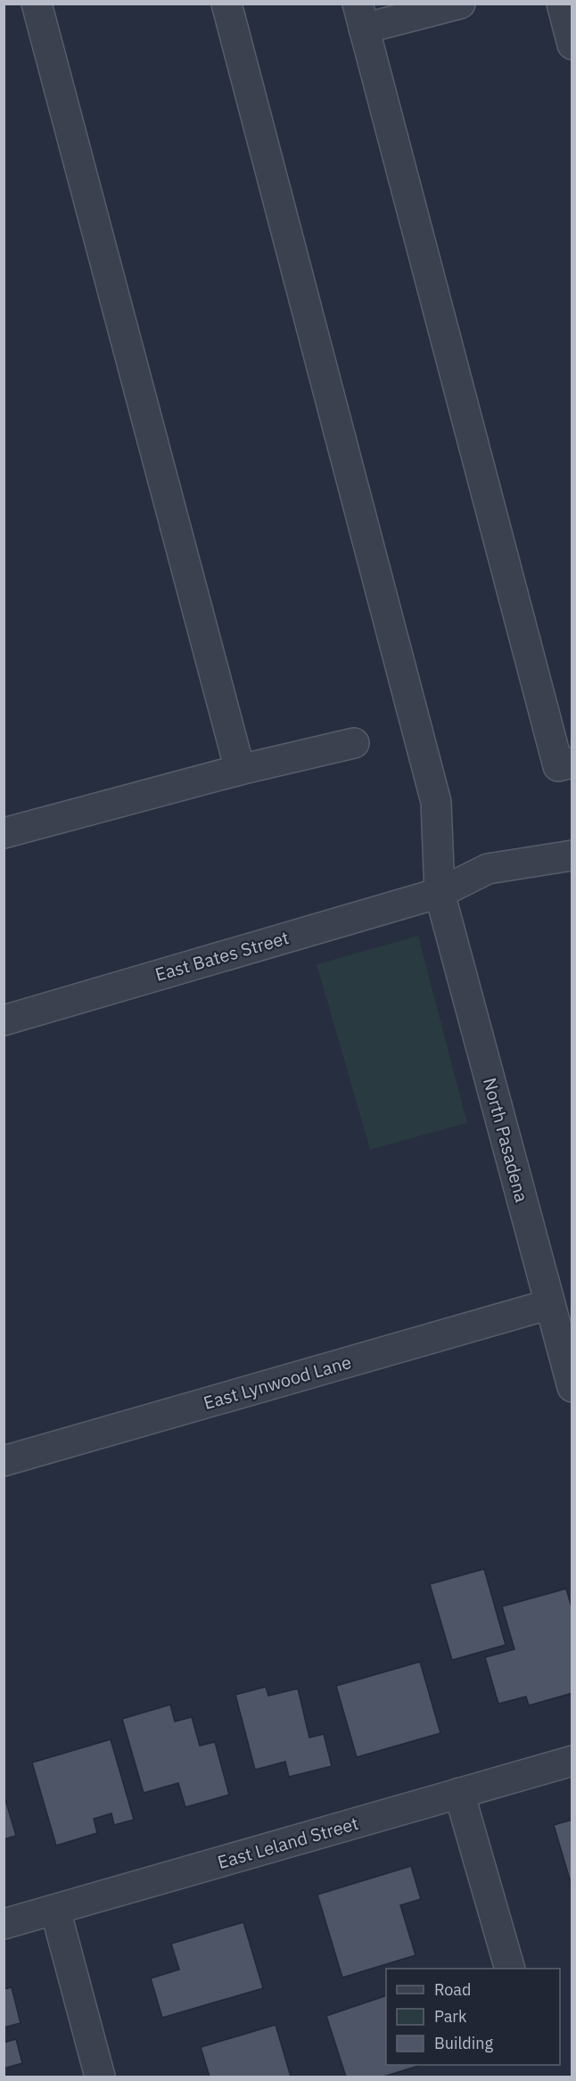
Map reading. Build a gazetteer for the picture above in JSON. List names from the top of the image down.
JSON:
{
  "streets": {
    "street": [
      "East Bates Street",
      "North Pasadena",
      "East Lynwood Lane",
      "East Leland Street"
    ]
  },
  "crossings": [
    ["East Bates Street", "North Pasadena"],
    ["North Pasadena", "East Lynwood Lane"]
  ],
  "legend": ["Road", "Park", "Building"]
}
